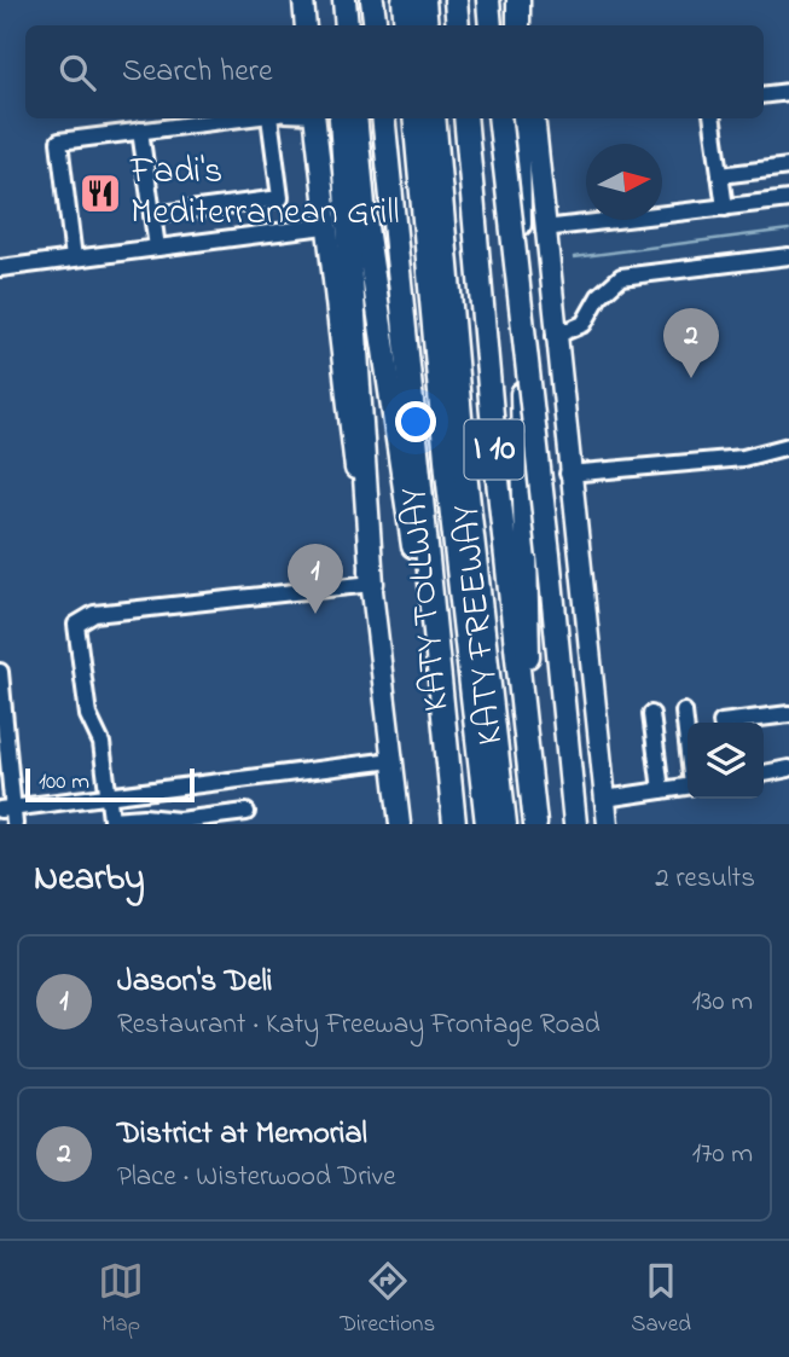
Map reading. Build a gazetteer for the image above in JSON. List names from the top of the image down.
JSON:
{
  "streets": {
    "highway": ["I 10", "KATY TOLLWAY", "KATY FREEWAY"]
  },
  "places": {
    "restaurant": ["Fadi's Mediterranean Grill"]
  },
  "scale_bar": "100 m",
  "north": "right",
  "page": {
    "search": "Search here",
    "pins": ["2", "1"],
    "scale": "100 m",
    "heading": ["Nearby", "2 results"],
    "list": [
      {
        "mark": "1",
        "name": "Jason's Deli",
        "note": "Restaurant · Katy Freeway Frontage Road",
        "value": "130 m"
      },
      {
        "mark": "2",
        "name": "District at Memorial",
        "note": "Place · Wisterwood Drive",
        "value": "170 m"
      }
    ],
    "nav": ["Map", "Directions", "Saved"]
  }
}
